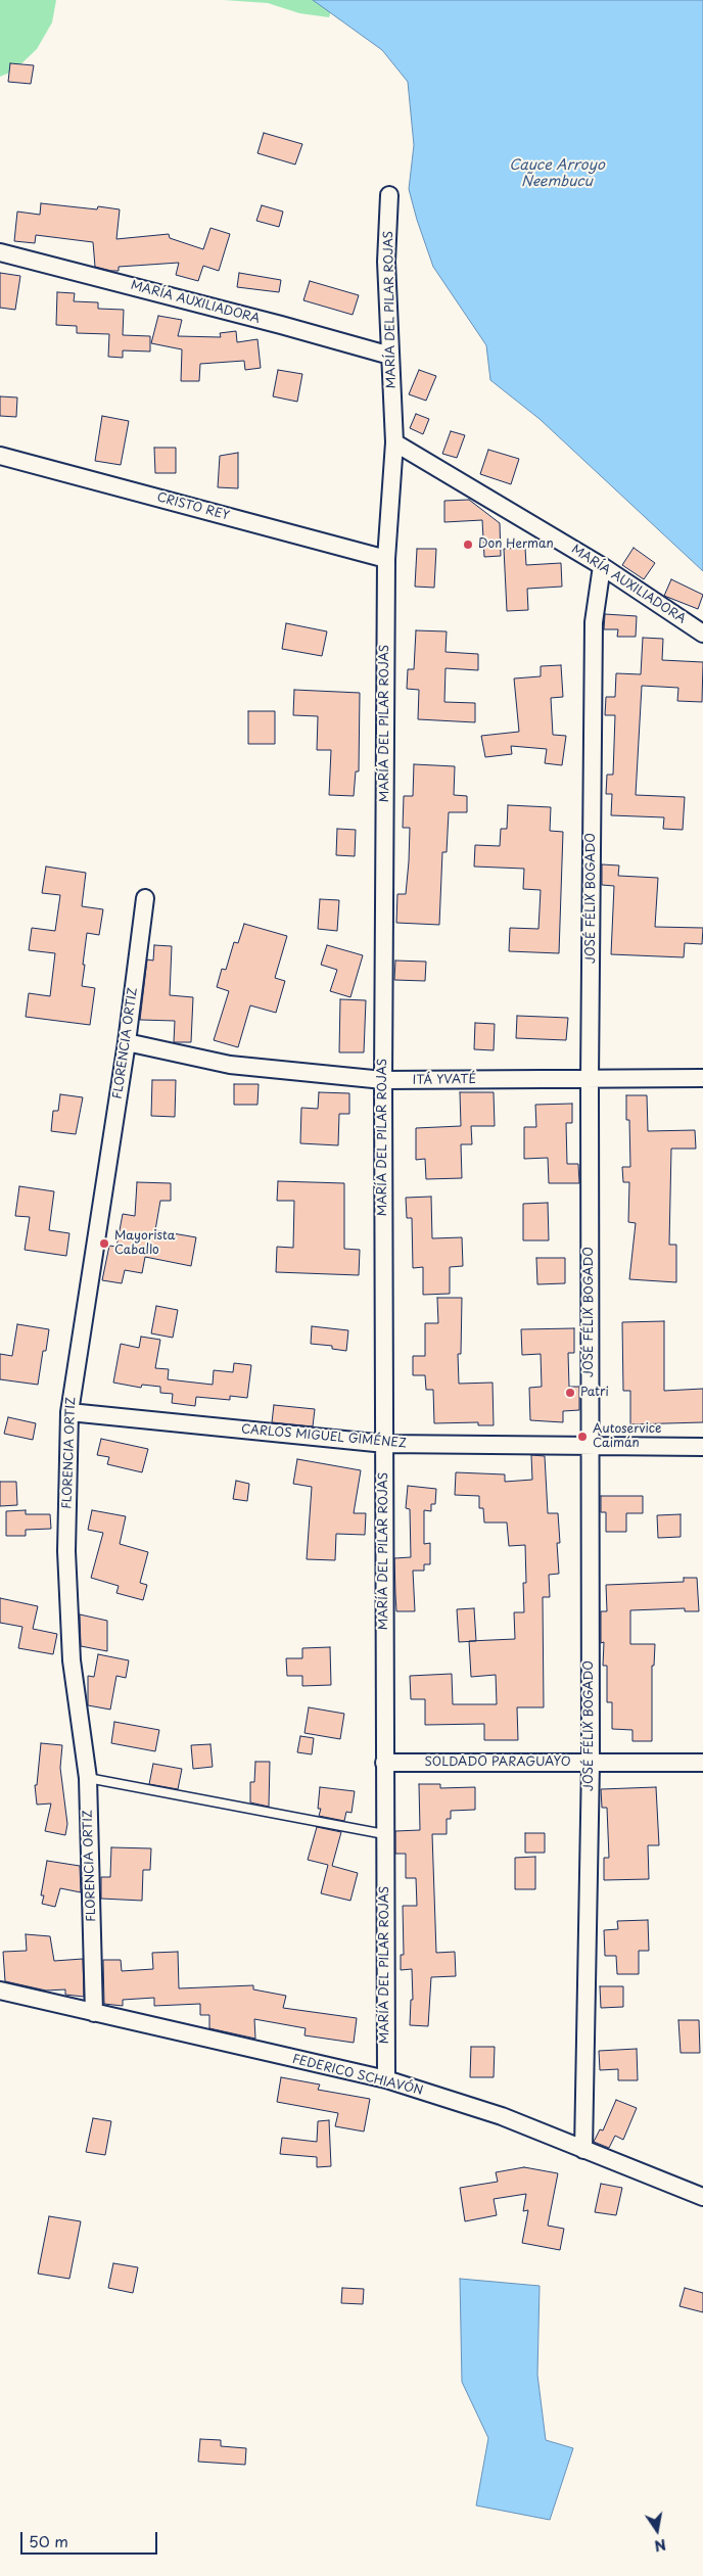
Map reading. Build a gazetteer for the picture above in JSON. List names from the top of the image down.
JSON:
{
  "streets": {
    "street": [
      "MARÍA AUXILIADORA",
      "MARÍA DEL PILAR ROJAS",
      "CRISTO REY",
      "JOSÉ FÉLIX BOGADO",
      "FLORENCIA ORTIZ",
      "ITÁ YVATÉ",
      "CARLOS MIGUEL GIMÉNEZ",
      "SOLDADO PARAGUAYO",
      "FEDERICO SCHIAVÓN"
    ]
  },
  "crossings": [
    ["MARÍA AUXILIADORA", "MARÍA DEL PILAR ROJAS"],
    ["MARÍA AUXILIADORA", "JOSÉ FÉLIX BOGADO"],
    ["MARÍA DEL PILAR ROJAS", "CRISTO REY"],
    ["MARÍA DEL PILAR ROJAS", "ITÁ YVATÉ"],
    ["MARÍA DEL PILAR ROJAS", "CARLOS MIGUEL GIMÉNEZ"],
    ["MARÍA DEL PILAR ROJAS", "SOLDADO PARAGUAYO"],
    ["MARÍA DEL PILAR ROJAS", "FEDERICO SCHIAVÓN"],
    ["JOSÉ FÉLIX BOGADO", "ITÁ YVATÉ"],
    ["JOSÉ FÉLIX BOGADO", "CARLOS MIGUEL GIMÉNEZ"],
    ["JOSÉ FÉLIX BOGADO", "SOLDADO PARAGUAYO"],
    ["JOSÉ FÉLIX BOGADO", "FEDERICO SCHIAVÓN"],
    ["FLORENCIA ORTIZ", "ITÁ YVATÉ"],
    ["FLORENCIA ORTIZ", "CARLOS MIGUEL GIMÉNEZ"],
    ["FLORENCIA ORTIZ", "FEDERICO SCHIAVÓN"]
  ],
  "water": ["Cauce Arroyo Ñeembucu"],
  "places": [
    "Don Herman",
    "Mayorista Caballo",
    "Patri",
    "Autoservice Caimán"
  ],
  "scale_bar": "50 m",
  "north": "bottom"
}
